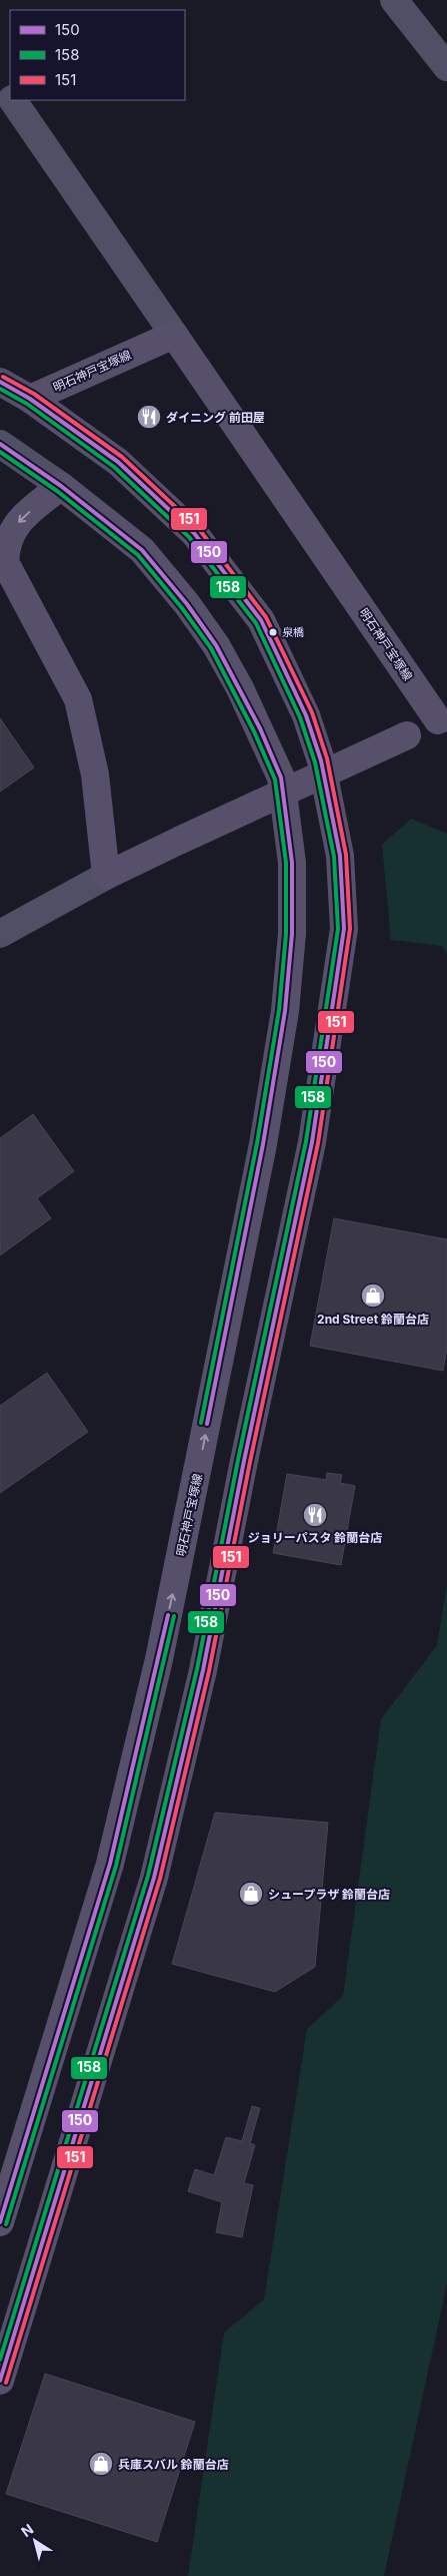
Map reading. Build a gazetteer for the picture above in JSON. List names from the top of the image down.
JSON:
{
  "streets": {
    "main road": ["明石神戸宝塚線"]
  },
  "places": {
    "restaurant": ["ダイニング 前田屋", "ジョリーパスタ 鈴蘭台店"],
    "other": ["泉橋"],
    "shop": ["2nd Street 鈴蘭台店", "シュープラザ 鈴蘭台店", "兵庫スバル 鈴蘭台店"]
  },
  "lines": ["transit line 151", "transit line 150", "transit line 158"],
  "legend": ["150", "158", "151"],
  "north": "top left"
}
